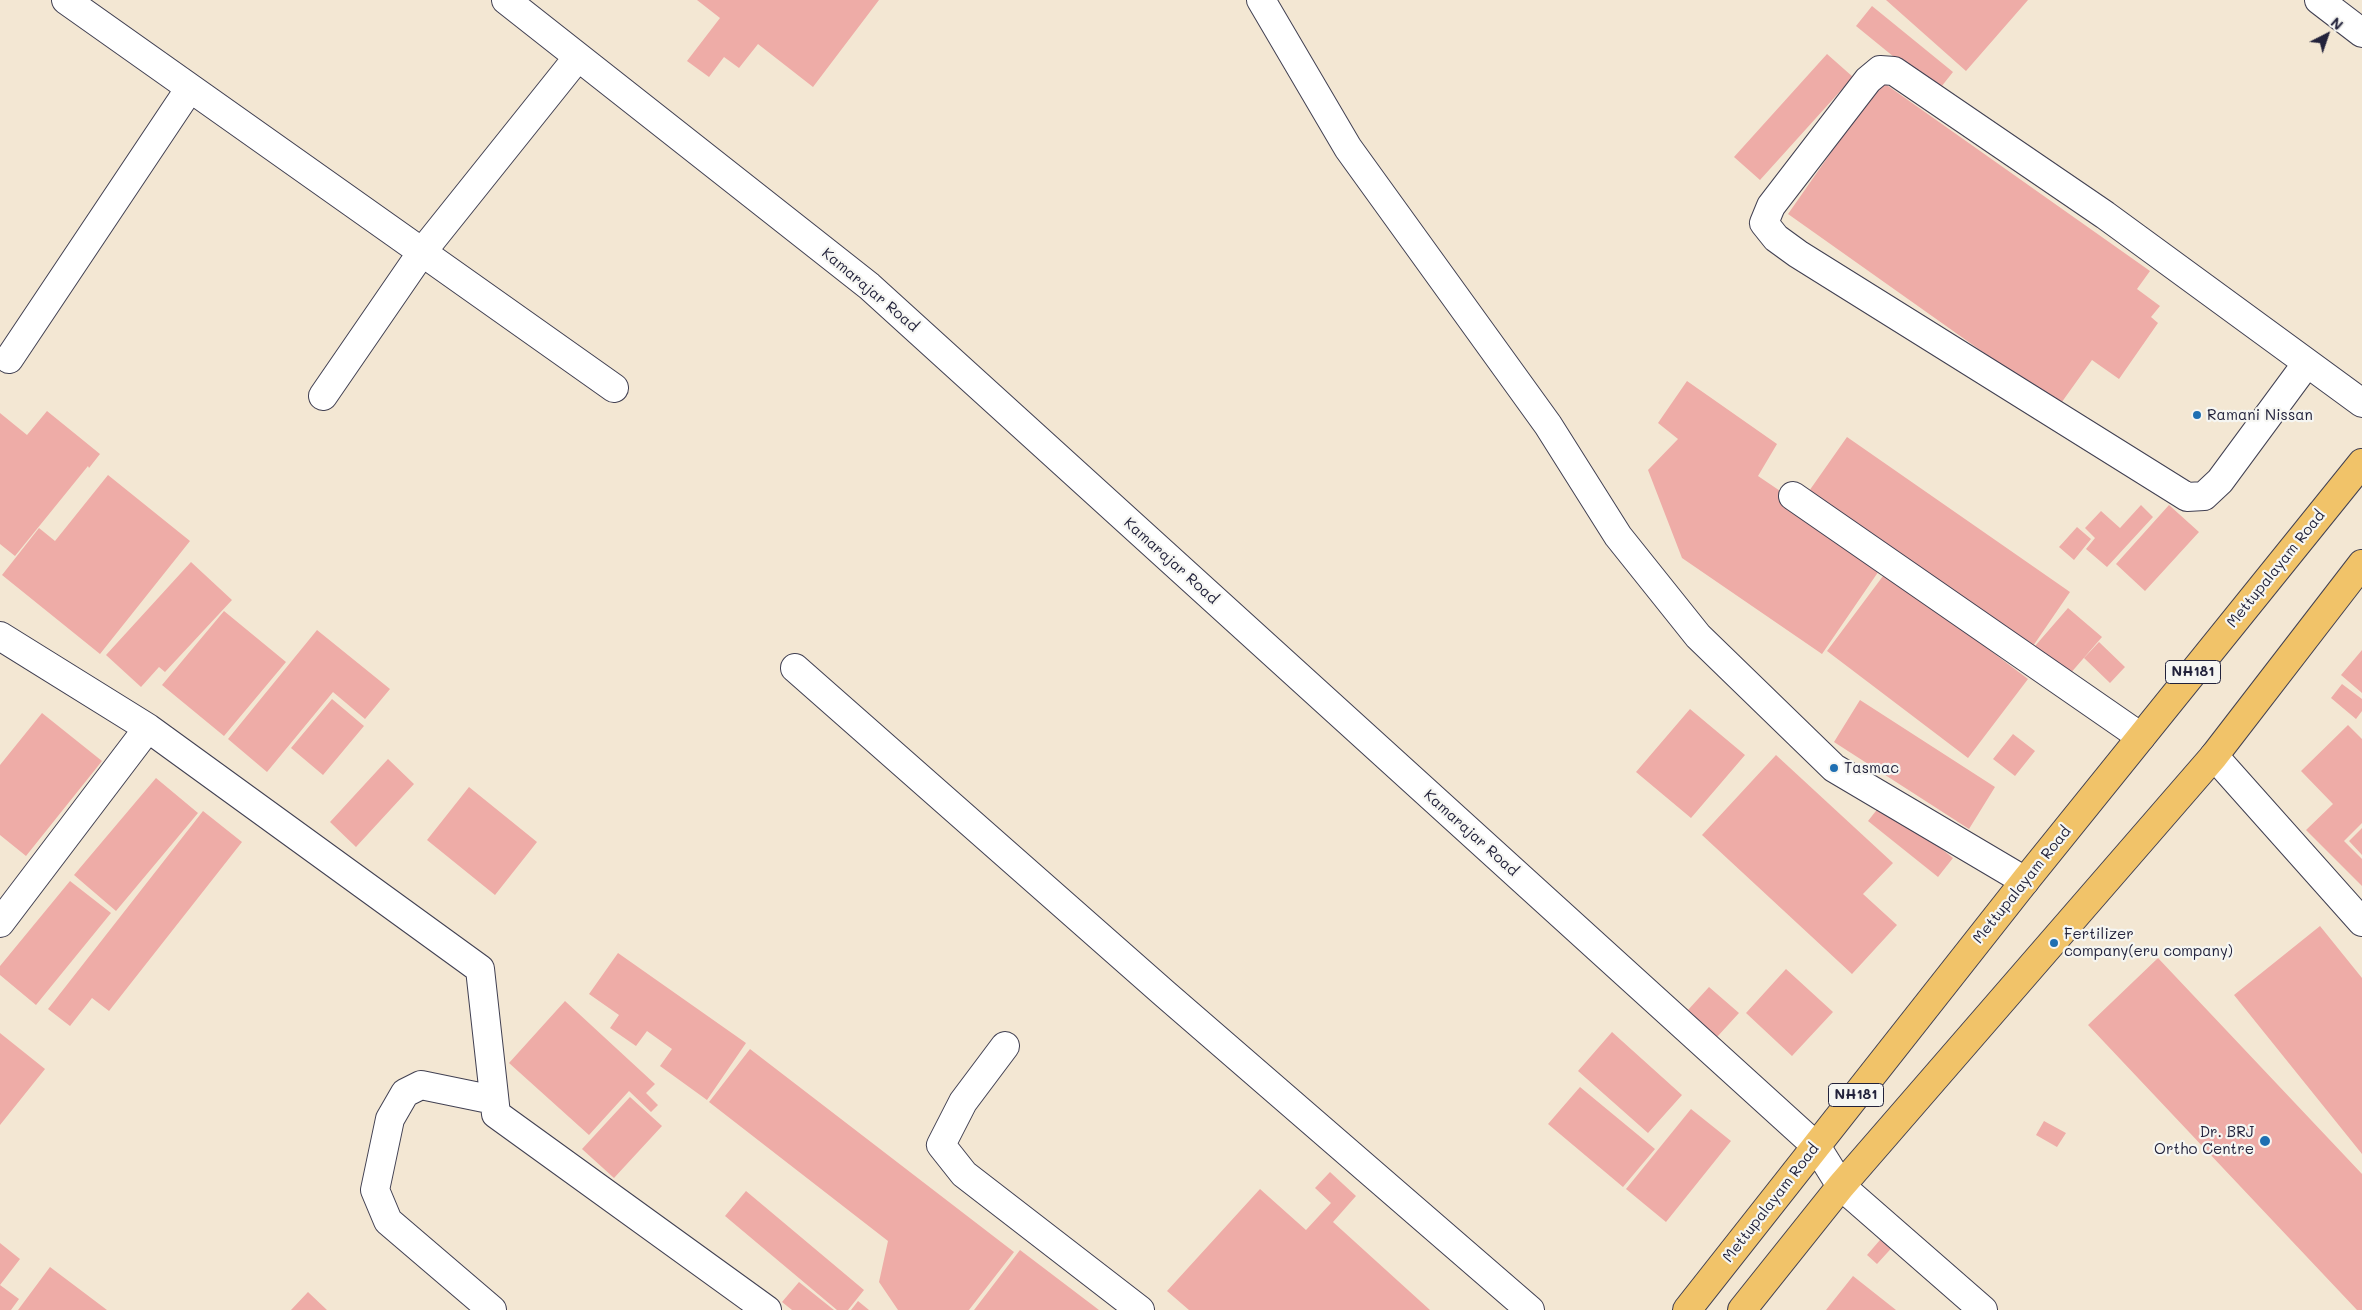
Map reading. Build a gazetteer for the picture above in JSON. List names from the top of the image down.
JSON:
{
  "streets": {
    "highway": ["Mettupalayam Road", "NH181"],
    "street": ["Kamarajar Road"]
  },
  "crossings": [
    ["Kamarajar Road", "Mettupalayam Road"],
    ["Kamarajar Road", "NH181"]
  ],
  "places": [
    "Ramani Nissan",
    "Tasmac",
    "Fertilizer company(eru company)",
    "Dr. BRJ Ortho Centre"
  ],
  "north": "top right"
}
